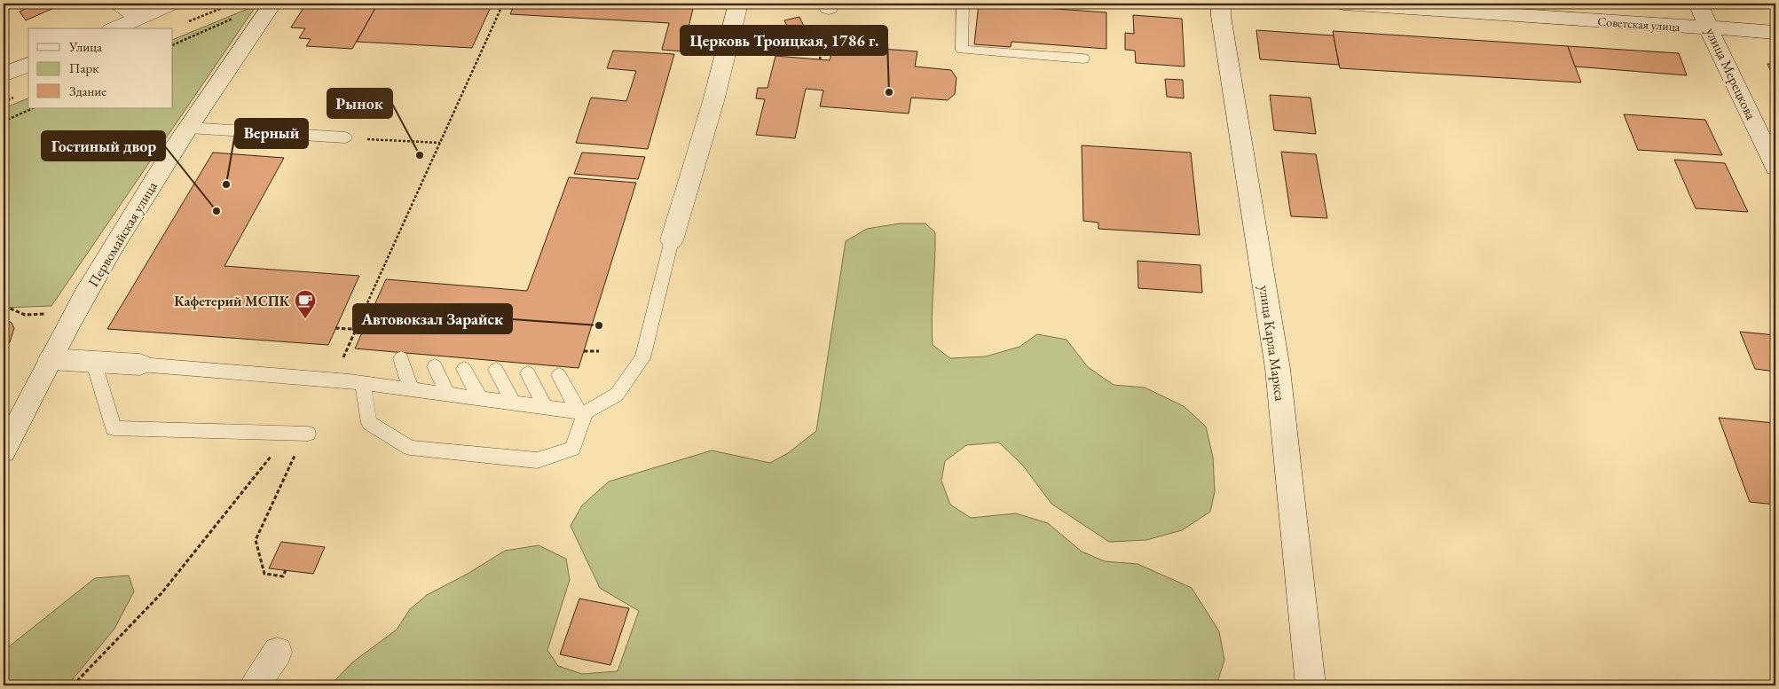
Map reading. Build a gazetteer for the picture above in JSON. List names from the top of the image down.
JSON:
{
  "streets": {
    "street": [
      "Советская улица",
      "улица Мерецкова",
      "Первомайская улица",
      "улица Карла Маркса"
    ]
  },
  "crossings": [
    ["Советская улица", "улица Мерецкова"]
  ],
  "places": {
    "other": [
      "Церковь Троицкая, 1786 г.",
      "Рынок",
      "Верный",
      "Гостиный двор",
      "Автовокзал Зарайск"
    ],
    "cafe": ["Кафетерий МСПК"]
  },
  "legend": ["Улица", "Парк", "Здание"]
}
